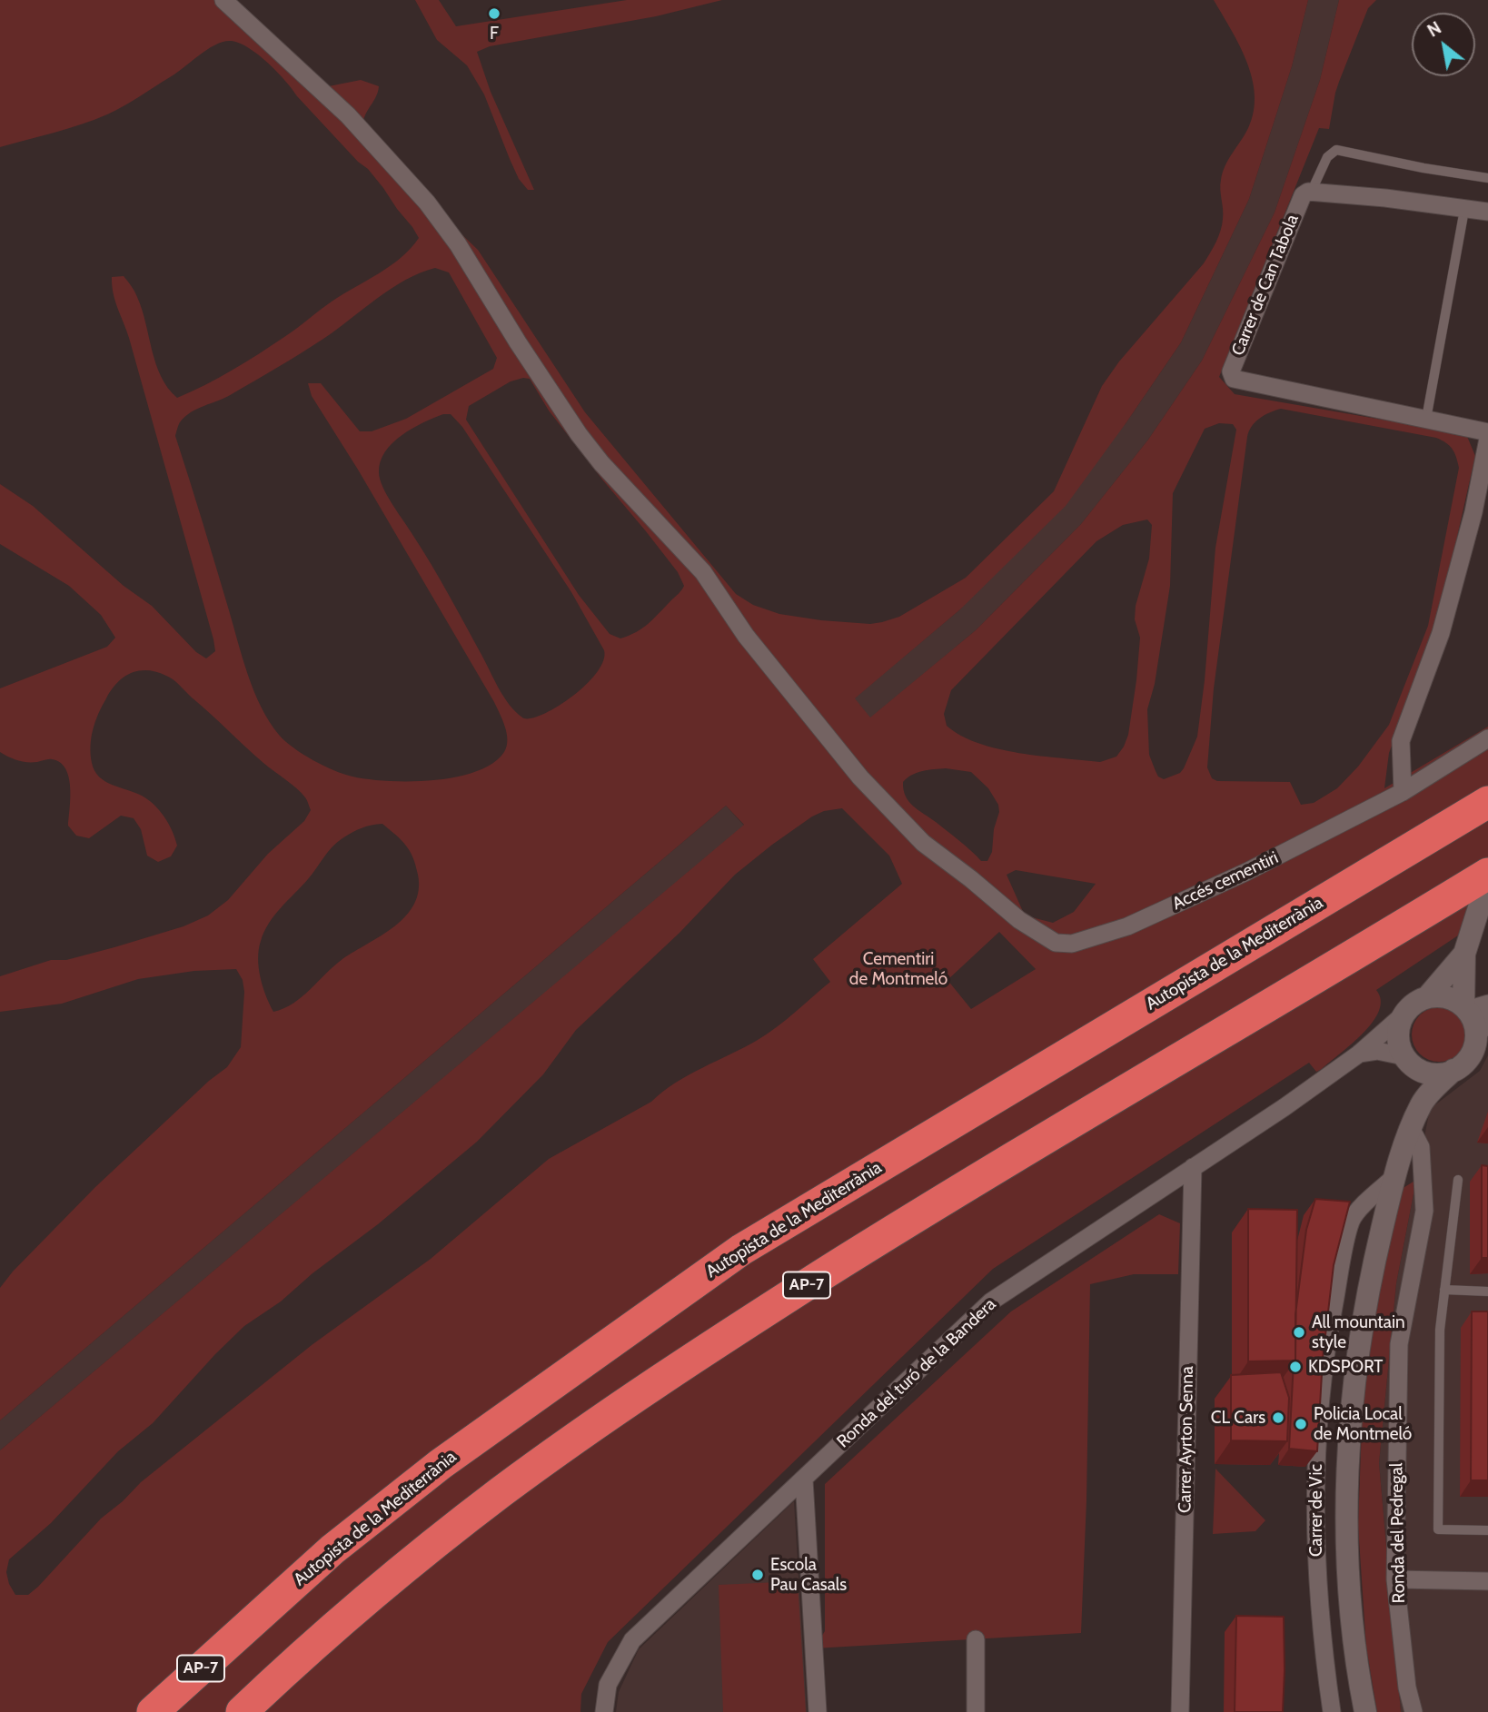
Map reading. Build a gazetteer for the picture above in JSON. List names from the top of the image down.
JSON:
{
  "streets": {
    "highway": ["Autopista de la Mediterrània", "AP-7"],
    "street": [
      "Carrer de Can Tabola",
      "Accés cementiri",
      "Ronda del turó de la Bandera",
      "Carrer Ayrton Senna",
      "Carrer de Vic",
      "Ronda del Pedregal"
    ]
  },
  "crossings": [
    ["Ronda del turó de la Bandera", "Carrer Ayrton Senna"],
    ["Ronda del turó de la Bandera", "Carrer de Vic"],
    ["Carrer de Vic", "Ronda del Pedregal"]
  ],
  "parks": ["Cementiri de Montmeló"],
  "places": [
    "F",
    "All mountain style",
    "KDSPORT",
    "CL Cars",
    "Policia Local de Montmeló",
    "Escola Pau Casals"
  ],
  "north": "top left"
}
